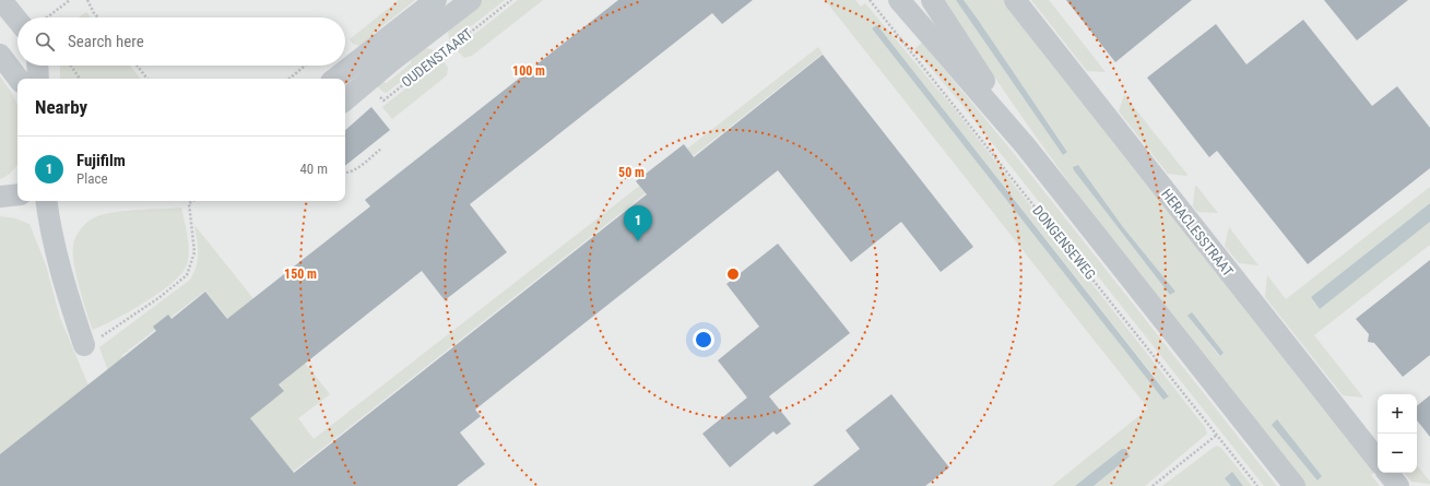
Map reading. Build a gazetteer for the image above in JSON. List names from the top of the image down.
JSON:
{
  "streets": {
    "street": ["OUDENSTAART", "HERACLESSTRAAT", "DONGENSEWEG"]
  },
  "page": {
    "search": "Search here",
    "heading": "Nearby",
    "list": [
      {
        "mark": "1",
        "name": "Fujifilm",
        "note": "Place",
        "value": "40 m"
      }
    ],
    "pins": "1",
    "map_buttons": ["+", "−"]
  },
  "rings": ["100 m", "50 m", "150 m"]
}
